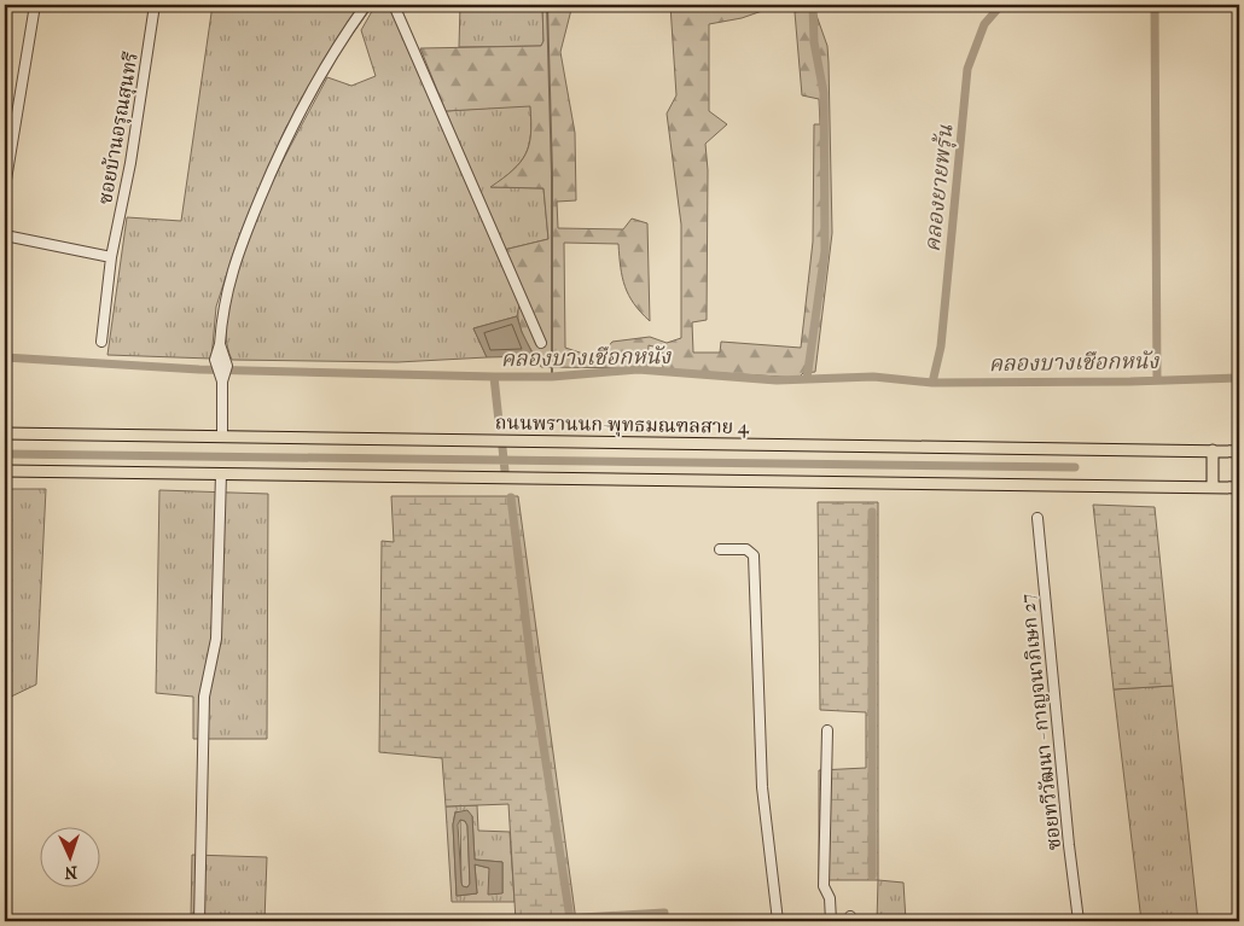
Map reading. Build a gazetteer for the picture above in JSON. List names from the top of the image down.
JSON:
{
  "streets": {
    "main road": ["ถนนพรานนก-พุทธมณฑลสาย 4"],
    "street": ["ซอยบ้านอรุณสุนทรี", "ซอยทวีวัฒนา - กาญจนาภิเษก 27"]
  },
  "water": ["คลองยายพรุ้น", "คลองบางเชือกหนัง"],
  "north": "bottom"
}
